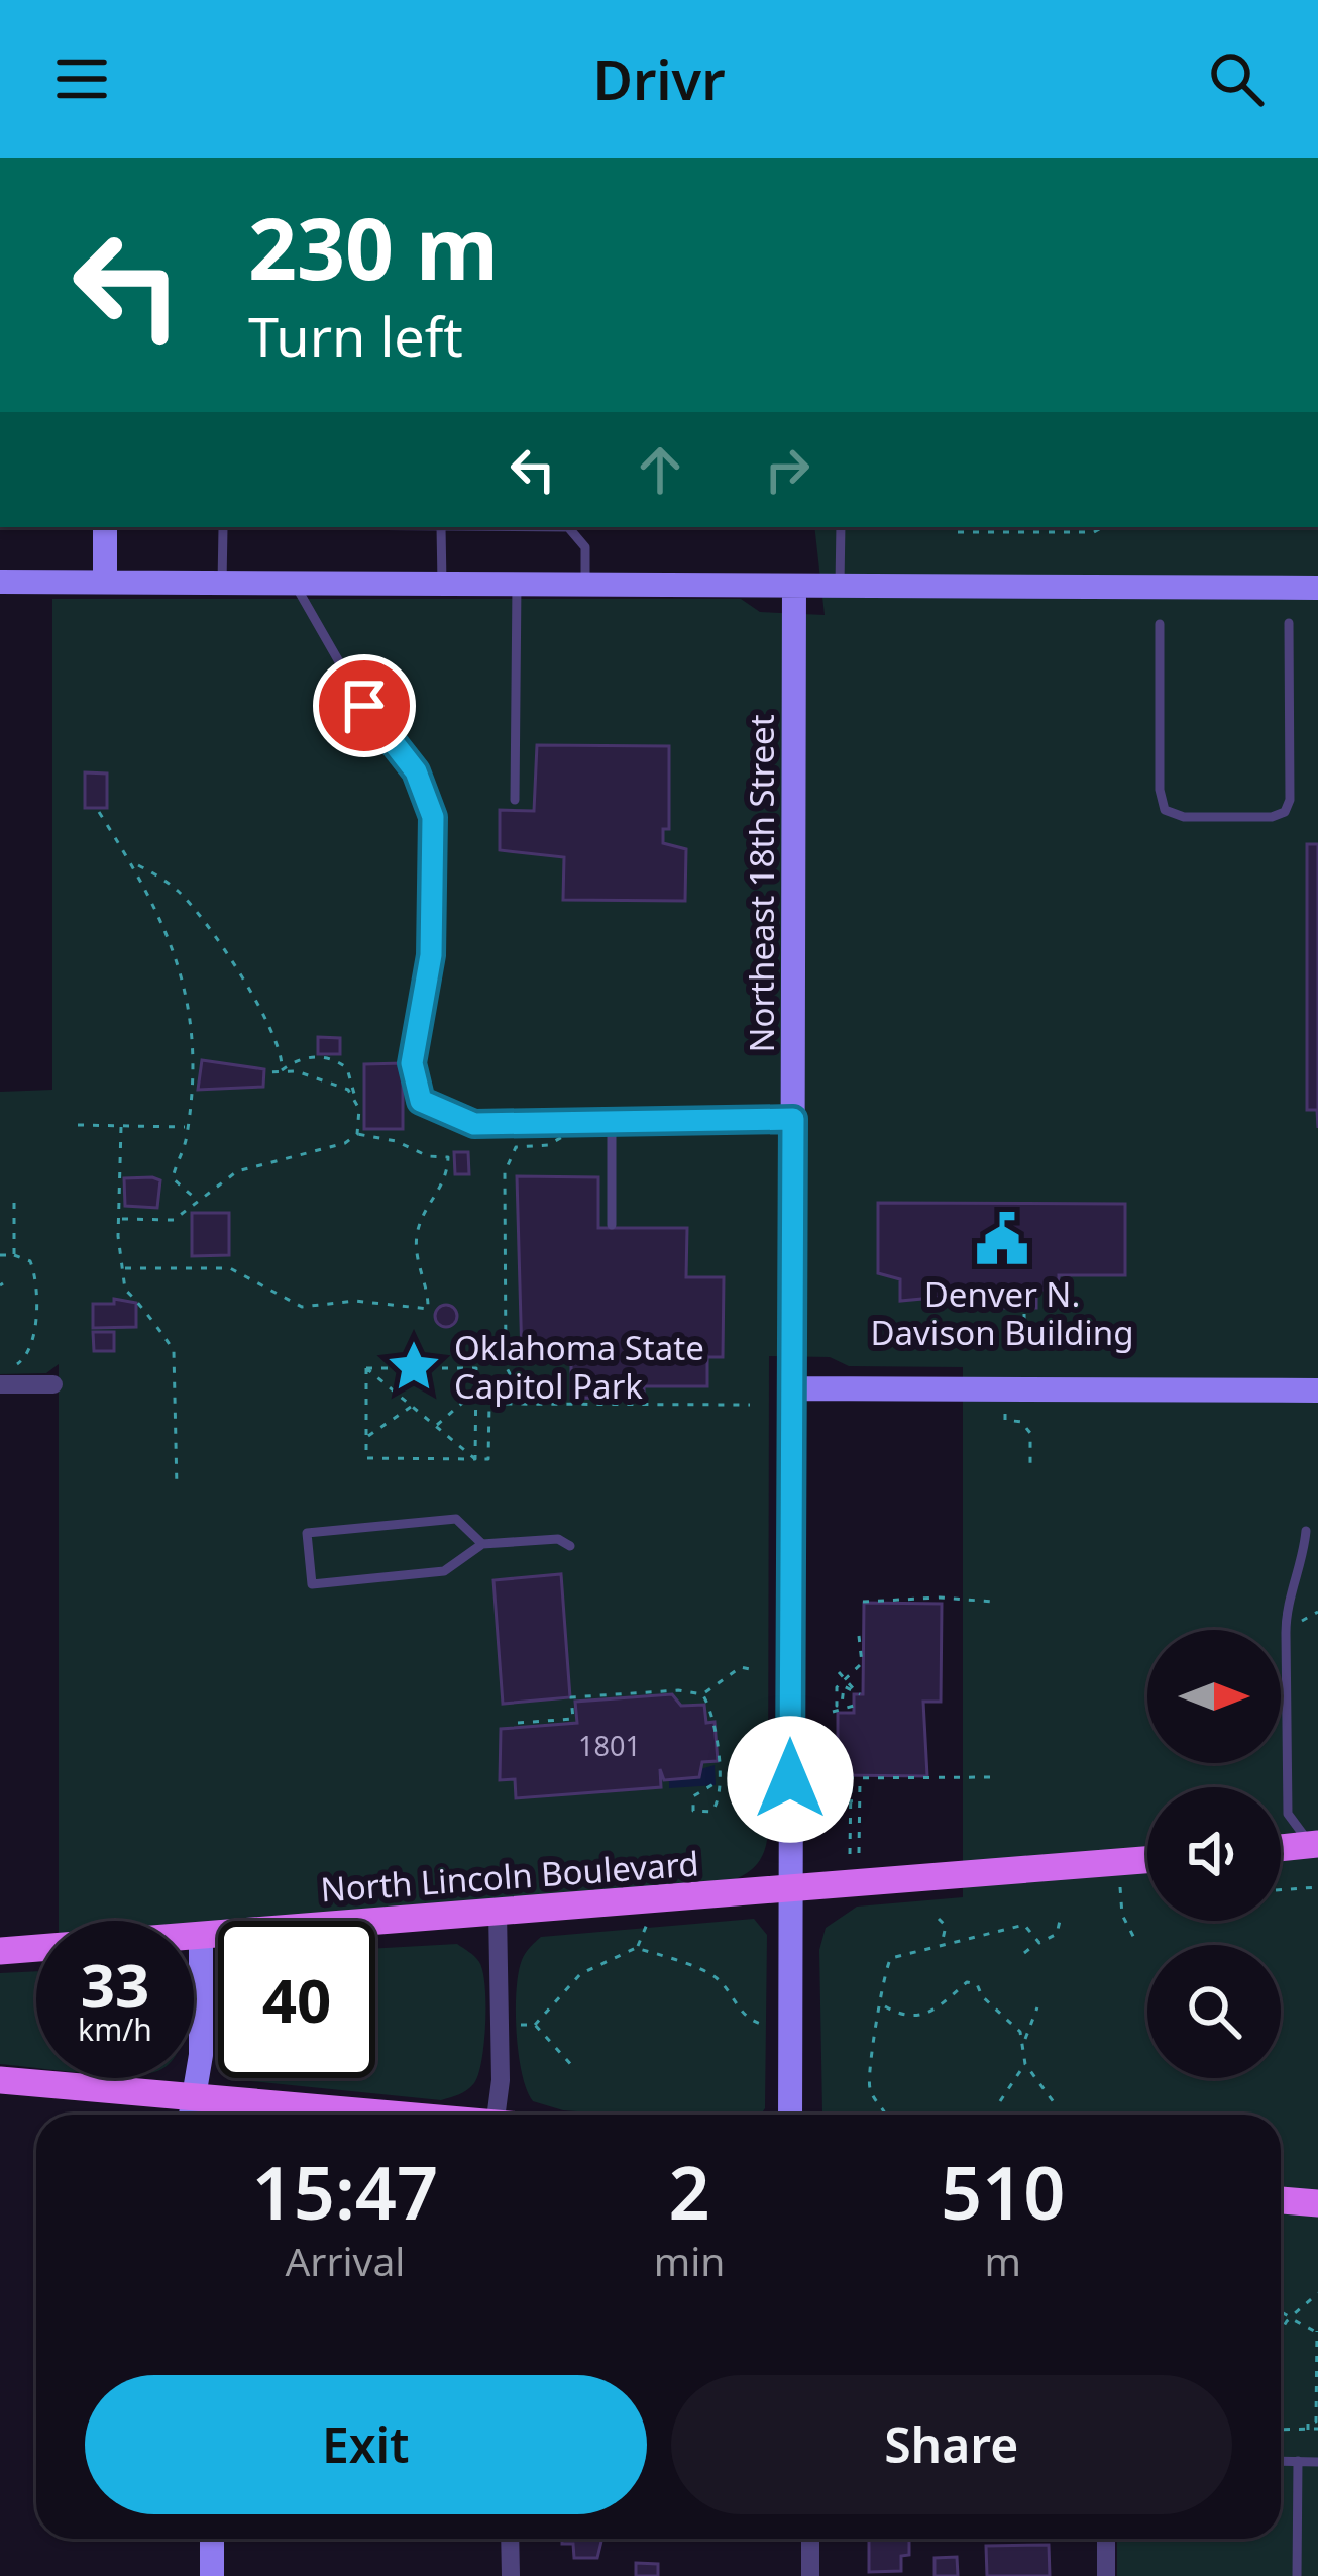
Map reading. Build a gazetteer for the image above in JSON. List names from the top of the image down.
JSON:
{
  "streets": {
    "main road": ["North Lincoln Boulevard"],
    "street": ["Northeast 18th Street"]
  },
  "crossings": [
    ["Northeast 18th Street", "North Lincoln Boulevard"]
  ],
  "places": {
    "public building": ["Denver N. Davison Building"],
    "place": ["Oklahoma State Capitol Park"]
  },
  "house_numbers": ["1801"],
  "north": "right",
  "page": {
    "header": "Drivr",
    "turn": ["230 m", "Turn left"],
    "speed": "33 km/h",
    "limit": "40",
    "eta": [
      "15:47",
      "Arrival",
      "2",
      "min",
      "510",
      "m"
    ],
    "buttons": ["Exit", "Share"]
  }
}
